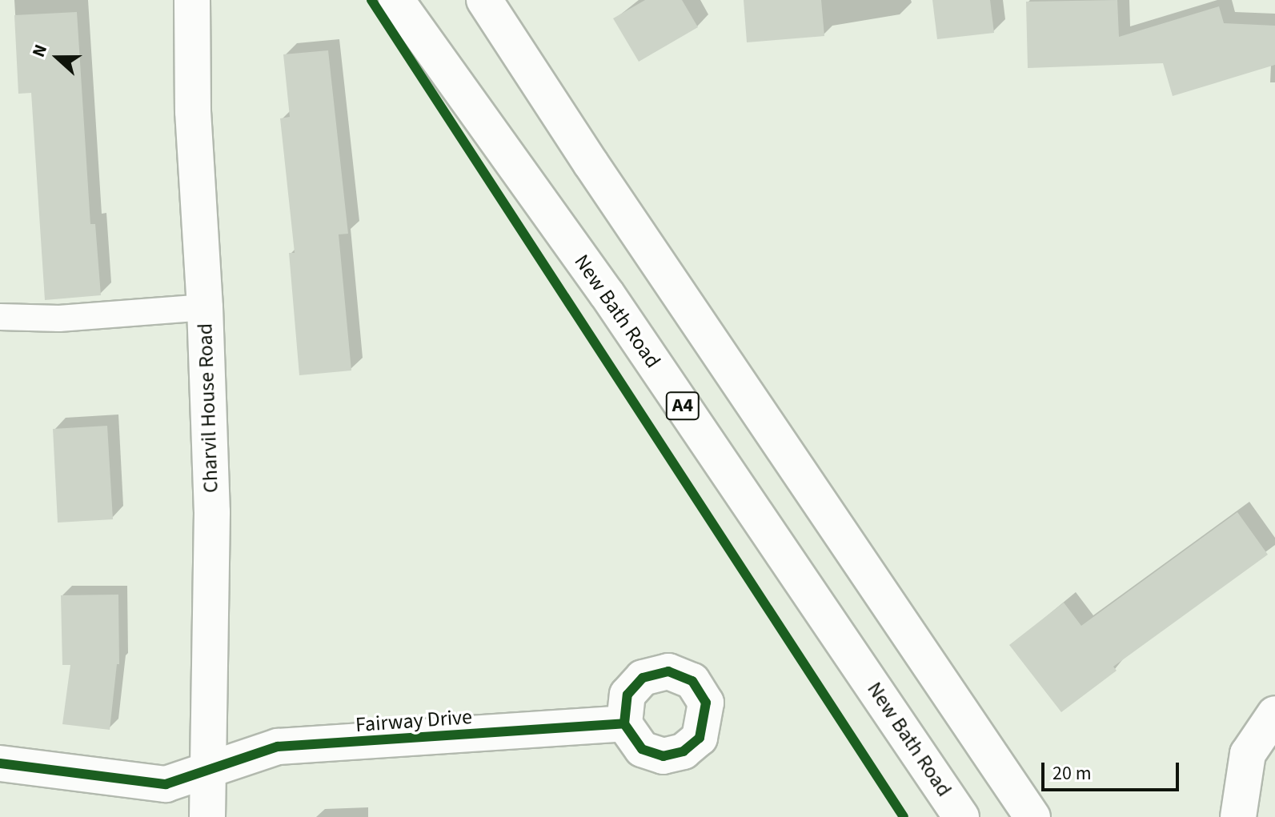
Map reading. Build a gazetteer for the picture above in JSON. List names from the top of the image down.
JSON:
{
  "streets": {
    "main road": [
      "New Bath Road",
      "A4",
      "Charvil House Road",
      "Fairway Drive"
    ]
  },
  "crossings": [
    ["Charvil House Road", "Fairway Drive"]
  ],
  "scale_bar": "20 m",
  "north": "left"
}
